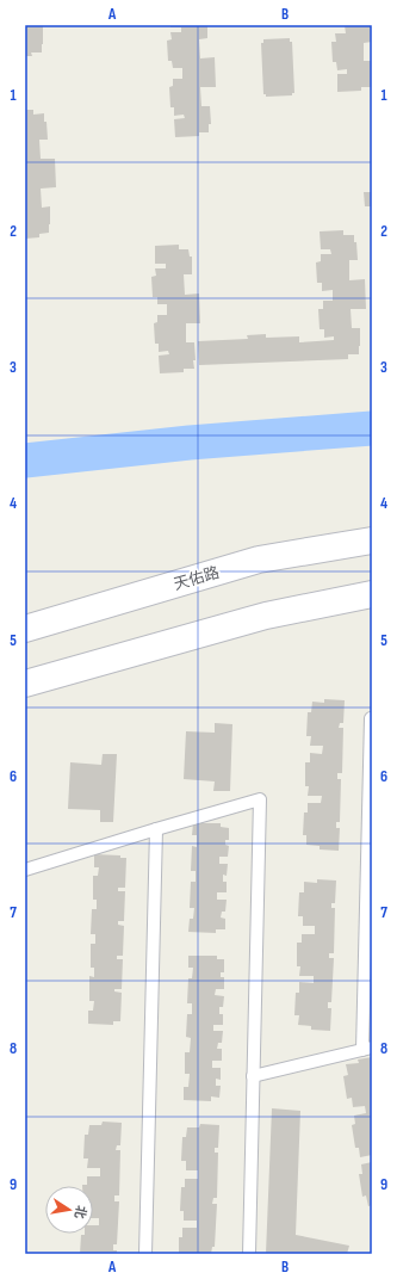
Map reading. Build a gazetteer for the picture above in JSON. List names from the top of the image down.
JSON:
{
  "streets": {
    "main road": ["天佑路"]
  },
  "north": "right",
  "grid": {
    "columns": ["A", "B"],
    "rows": [
      "1",
      "2",
      "3",
      "4",
      "5",
      "6",
      "7",
      "8",
      "9"
    ]
  }
}
